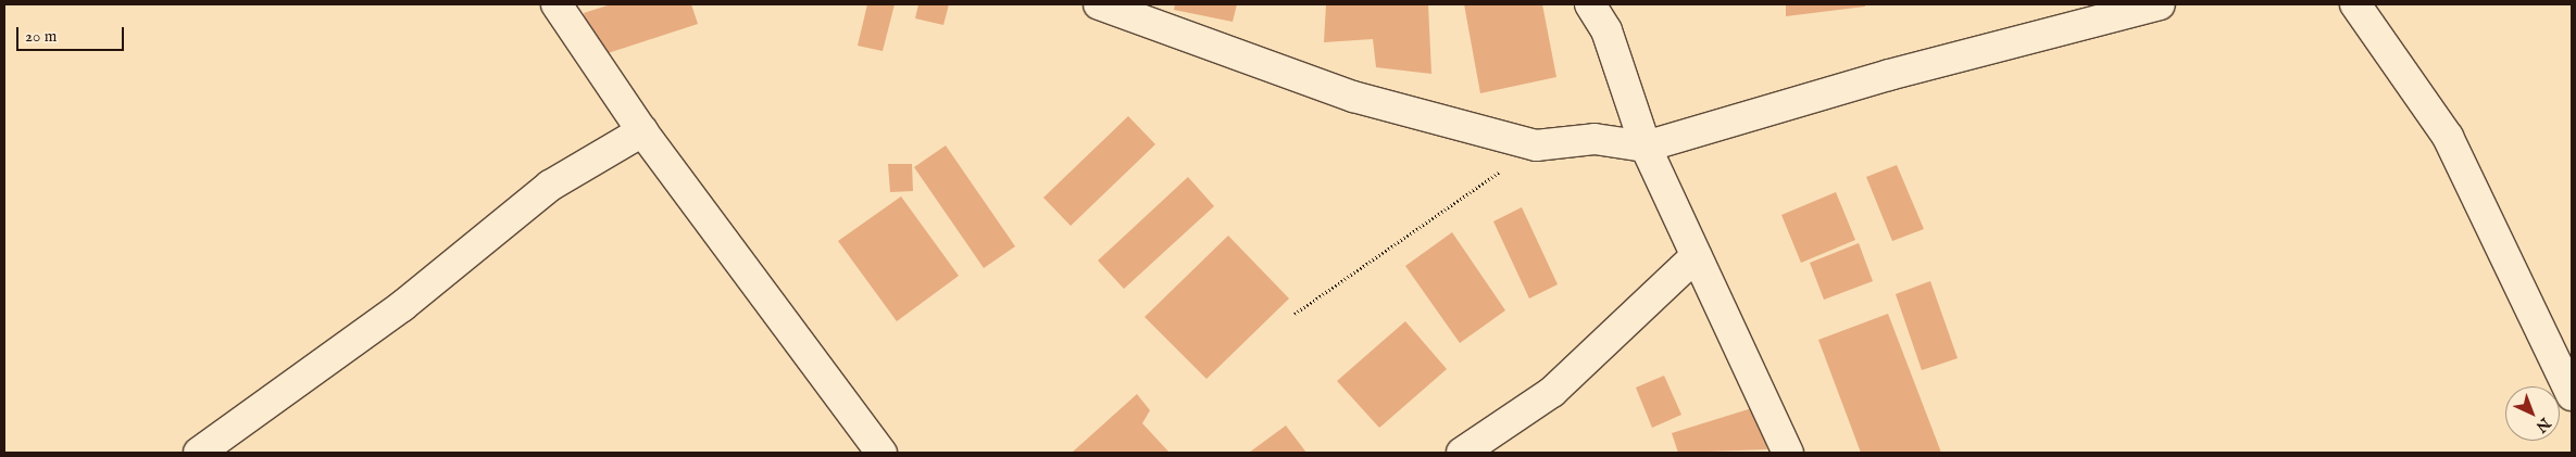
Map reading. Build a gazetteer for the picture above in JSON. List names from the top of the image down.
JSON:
{
  "scale_bar": "20 m",
  "north": "bottom right"
}
